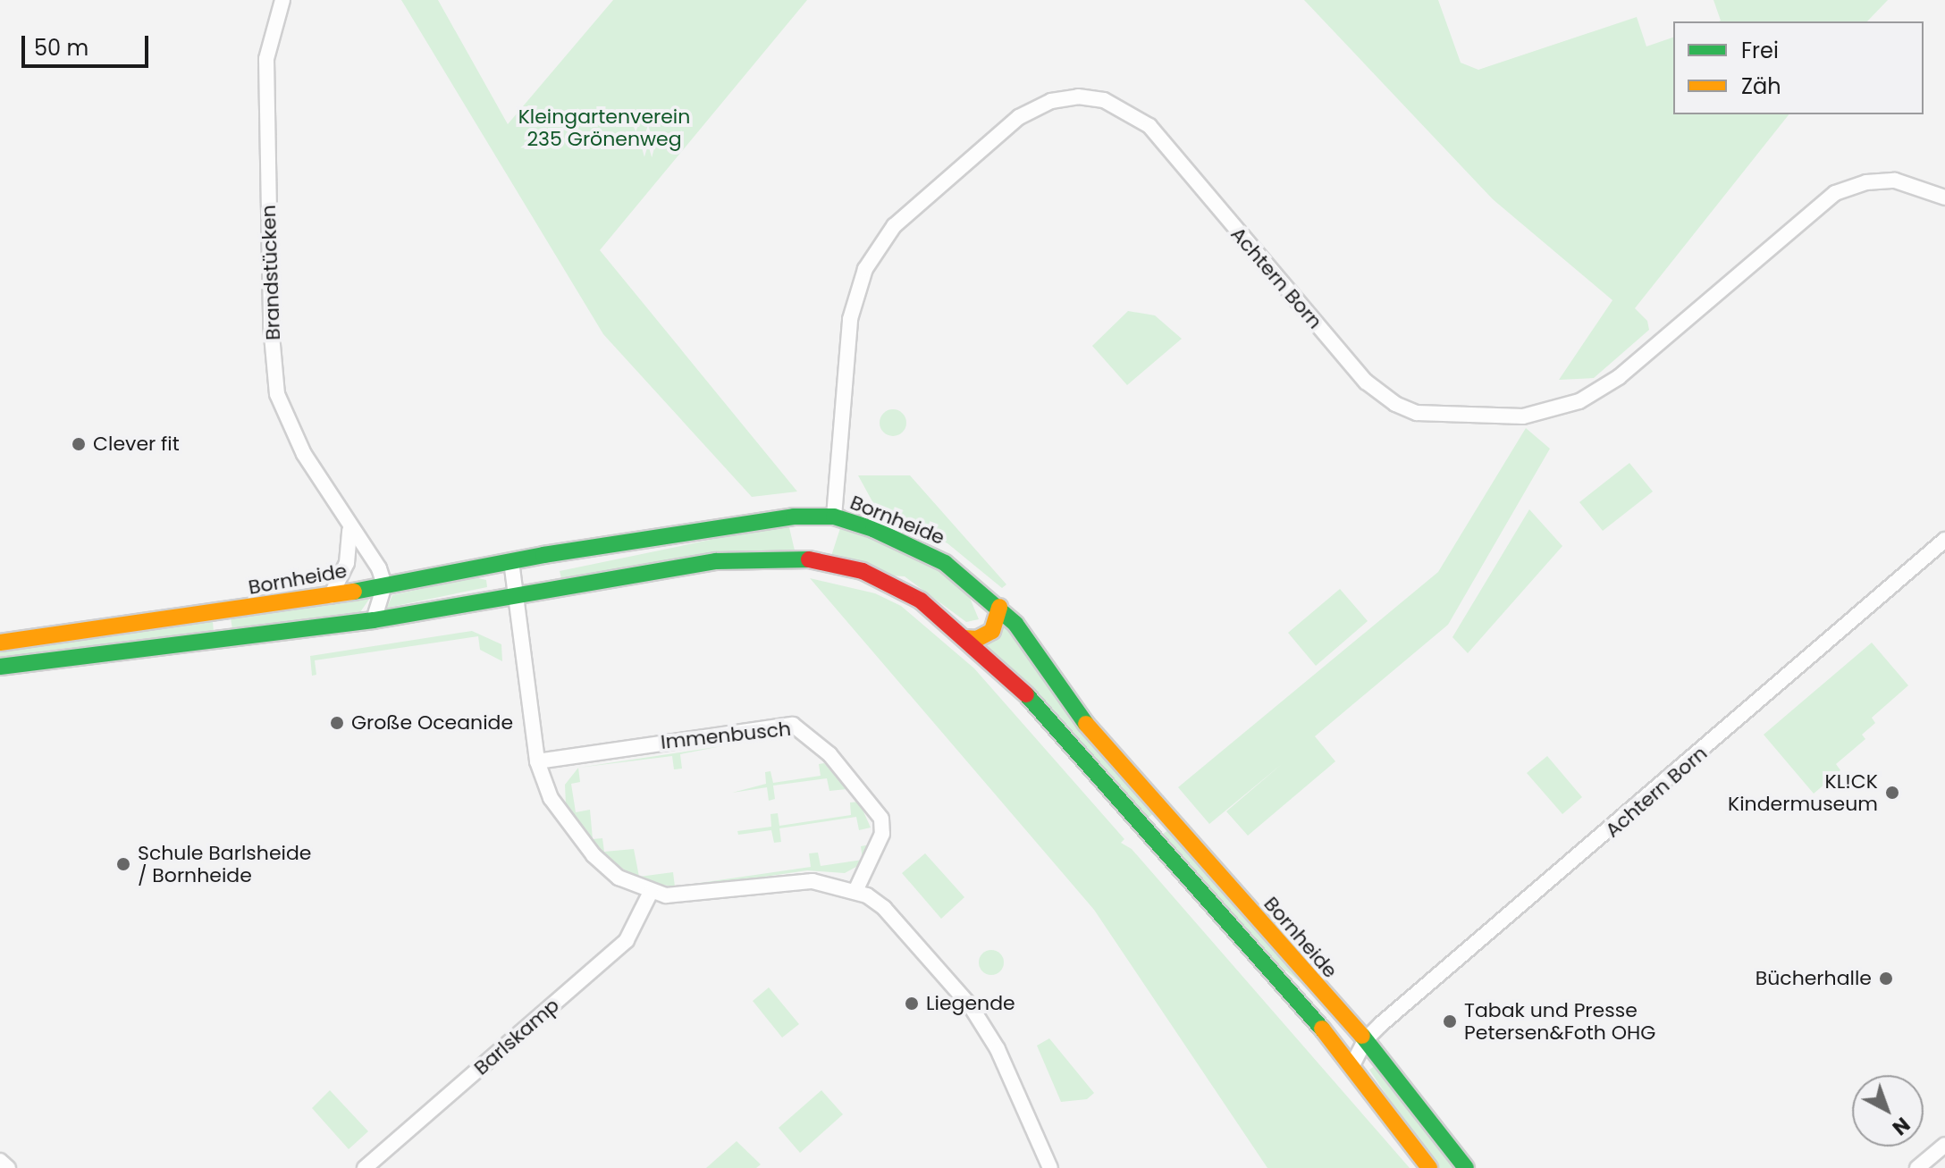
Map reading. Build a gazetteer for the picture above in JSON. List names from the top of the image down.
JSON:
{
  "streets": {
    "street": [
      "Brandstücken",
      "Achtern Born",
      "Bornheide",
      "Immenbusch",
      "Barlskamp"
    ]
  },
  "crossings": [
    ["Brandstücken", "Bornheide"],
    ["Achtern Born", "Bornheide"]
  ],
  "parks": ["Kleingartenverein 235 Grönenweg"],
  "places": [
    "Clever fit",
    "Große Oceanide",
    "KL!CK Kindermuseum",
    "Schule Barlsheide / Bornheide",
    "Bücherhalle",
    "Liegende",
    "Tabak und Presse Petersen&Foth OHG"
  ],
  "legend": ["Frei", "Zäh"],
  "scale_bar": "50 m",
  "north": "bottom right"
}
